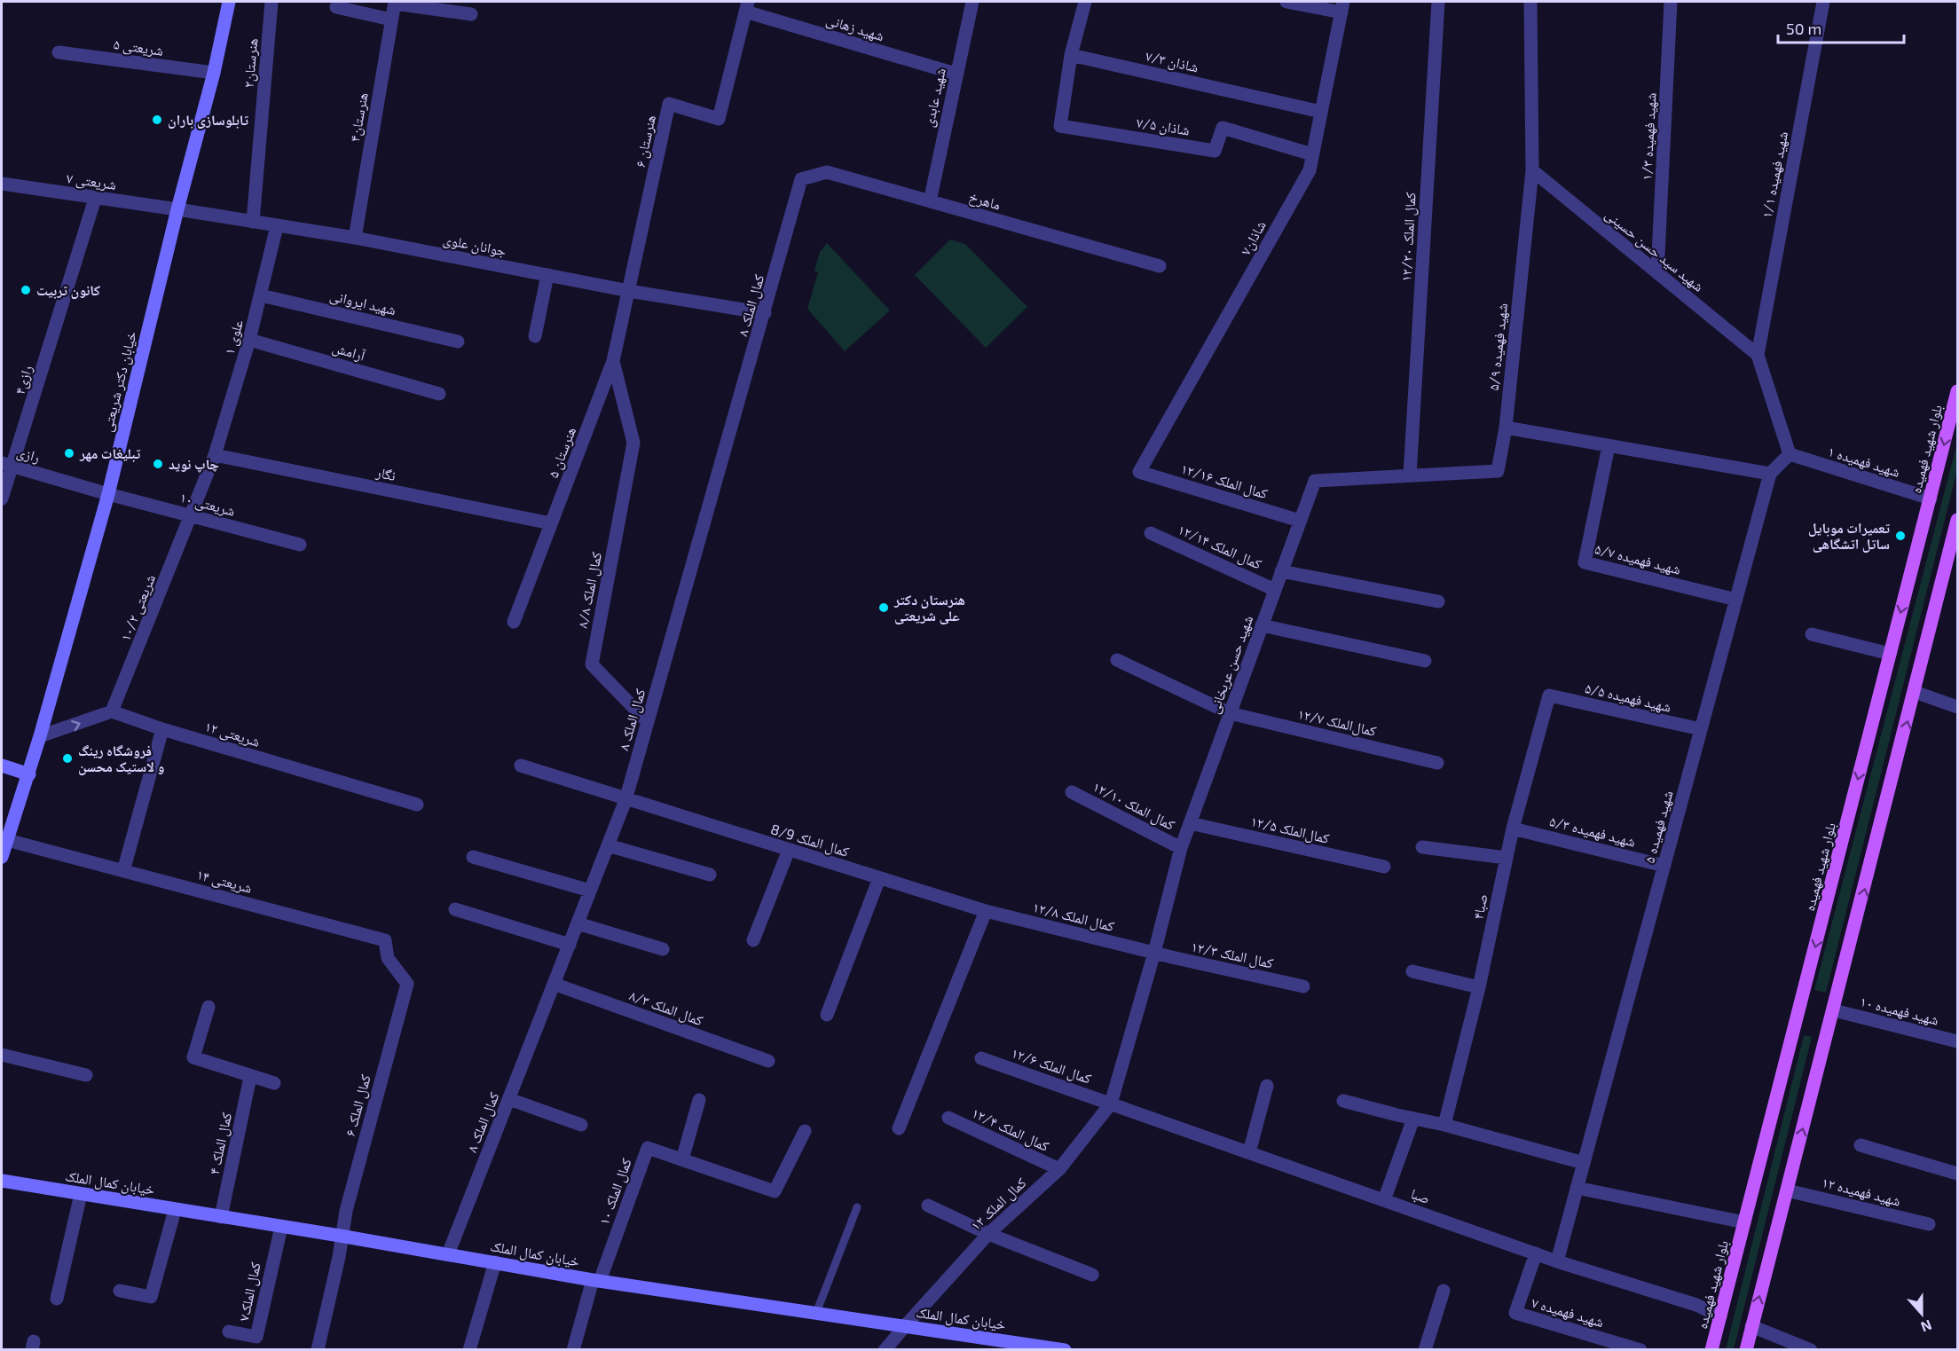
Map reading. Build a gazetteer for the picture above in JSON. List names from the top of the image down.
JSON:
{
  "streets": {
    "main road": ["خیابان دکتر شریعتی", "بلوار شهید فهمیده", "خیابان کمال الملک"],
    "street": [
      "شهید زهانی",
      "شریعتی ۵",
      "شاذان ۷/۳",
      "هنرستان۲",
      "شهید عابدی",
      "هنرستان۴",
      "شاذان ۷/۵",
      "شهید فهمیده ۱/۳",
      "هنرستان ۶",
      "شهید فهمیده ۱/۱",
      "۷ شریعتی",
      "ماهرخ",
      "کمال الملک ۱۲/۲۰",
      "شاذان۷",
      "جوانان علوی",
      "شهید سید حسن حسینی",
      "شهید ایروانی",
      "کمال الملک ۸",
      "علوی ۱",
      "شهید فهمیده ۵/۹",
      "آرامش",
      "رازی۴",
      "هنرستان ۵",
      "رازی",
      "شهید فهمیده ۱",
      "نگار",
      "کمال الملک ۱۲/۱۶",
      "شریعتی ۱۰",
      "کمال الملک ۱۲/۱۴",
      "شهید فهمیده ۵/۷",
      "کمال الملک ۸/۸",
      "شریعتی ۱۰/۲",
      "شهید حسن عربخانی",
      "شهید فهمیده ۵/۵",
      "کمال‌الملک ۱۲/۷",
      "شریعتی ۱۲",
      "کمال الملک ۱۲/۱۰",
      "شهید فهمیده ۵",
      "کمال‌الملک ۱۲/۵",
      "شهید فهمیده ۵/۳",
      "کمال الملک 8/9",
      "شریعتی ۱۴",
      "صبا۴",
      "کمال الملک ۱۲/۸",
      "کمال الملک ۱۲/۳",
      "کمال الملک ۸/۳",
      "شهید فهمیده ۱۰",
      "کمال الملک ۱۲/۶",
      "کمال الملک ۶",
      "کمال الملک ۱۲/۴",
      "کمال الملک ۴",
      "کمال الملک ۱۰",
      "شهید فهمیده ۱۲",
      "صبا",
      "کمال الملک ۱۲",
      "کمال الملک۷",
      "شهید فهمیده ۷"
    ]
  },
  "crossings": [
    ["شهید زهانی", "شهید عابدی"],
    ["شهید زهانی", "هنرستان ۶"],
    ["شریعتی ۵", "خیابان دکتر شریعتی"],
    ["شاذان ۷/۳", "شاذان ۷/۵"],
    ["شاذان ۷/۳", "شاذان۷"],
    ["هنرستان۲", "جوانان علوی"],
    ["شهید عابدی", "ماهرخ"],
    ["هنرستان۴", "جوانان علوی"],
    ["شاذان ۷/۵", "شاذان۷"],
    ["شهید فهمیده ۱/۳", "شهید سید حسن حسینی"],
    ["هنرستان ۶", "جوانان علوی"],
    ["هنرستان ۶", "هنرستان ۵"],
    ["شهید فهمیده ۱/۱", "شهید سید حسن حسینی"],
    ["۷ شریعتی", "جوانان علوی"],
    ["۷ شریعتی", "رازی۴"],
    ["۷ شریعتی", "خیابان دکتر شریعتی"],
    ["ماهرخ", "کمال الملک ۸"],
    ["کمال الملک ۱۲/۲۰", "شهید فهمیده ۵/۹"],
    ["کمال الملک ۱۲/۲۰", "شهید حسن عربخانی"],
    ["شاذان۷", "کمال الملک ۱۲/۱۶"],
    ["جوانان علوی", "کمال الملک ۸"],
    ["جوانان علوی", "علوی ۱"],
    ["جوانان علوی", "خیابان دکتر شریعتی"],
    ["جوانان علوی", "هنرستان ۵"],
    ["شهید سید حسن حسینی", "شهید فهمیده ۵/۹"],
    ["شهید ایروانی", "علوی ۱"],
    ["کمال الملک ۸", "کمال الملک ۸/۸"],
    ["کمال الملک ۸", "کمال الملک 8/9"],
    ["کمال الملک ۸", "کمال الملک ۸/۳"],
    ["کمال الملک ۸", "خیابان کمال الملک"],
    ["علوی ۱", "آرامش"],
    ["علوی ۱", "نگار"],
    ["علوی ۱", "شریعتی ۱۰"],
    ["علوی ۱", "شریعتی ۱۰/۲"],
    ["شهید فهمیده ۵/۹", "شهید حسن عربخانی"],
    ["رازی۴", "رازی"],
    ["خیابان دکتر شریعتی", "رازی"],
    ["خیابان دکتر شریعتی", "شریعتی ۱۰"],
    ["خیابان دکتر شریعتی", "شریعتی ۱۴"],
    ["بلوار شهید فهمیده", "شهید فهمیده ۱"],
    ["بلوار شهید فهمیده", "صبا"],
    ["هنرستان ۵", "نگار"],
    ["هنرستان ۵", "کمال الملک ۸/۸"],
    ["رازی", "شریعتی ۱۰"],
    ["کمال الملک ۱۲/۱۶", "شهید حسن عربخانی"],
    ["شریعتی ۱۰", "شریعتی ۱۰/۲"],
    ["کمال الملک ۱۲/۱۴", "شهید حسن عربخانی"],
    ["شهید فهمیده ۵/۷", "شهید فهمیده ۵"],
    ["شریعتی ۱۰/۲", "شریعتی ۱۲"],
    ["شهید حسن عربخانی", "کمال‌الملک ۱۲/۷"],
    ["شهید حسن عربخانی", "کمال الملک ۱۲/۱۰"],
    ["شهید حسن عربخانی", "کمال‌الملک ۱۲/۵"],
    ["شهید حسن عربخانی", "کمال الملک ۱۲/۸"],
    ["شهید حسن عربخانی", "کمال الملک ۱۲/۳"],
    ["شهید حسن عربخانی", "کمال الملک ۱۲/۶"],
    ["شهید حسن عربخانی", "صبا"],
    ["شهید حسن عربخانی", "کمال الملک ۱۲"],
    ["شهید فهمیده ۵/۵", "شهید فهمیده ۵"],
    ["شهید فهمیده ۵/۵", "صبا۴"],
    ["شهید فهمیده ۵", "شهید فهمیده ۵/۳"],
    ["شهید فهمیده ۵", "صبا"],
    ["شهید فهمیده ۵/۳", "صبا۴"],
    ["کمال الملک 8/9", "کمال الملک ۱۲/۸"],
    ["شریعتی ۱۴", "کمال الملک ۶"],
    ["کمال الملک ۱۲/۸", "کمال الملک ۱۲/۳"],
    ["کمال الملک ۱۲/۶", "صبا"],
    ["کمال الملک ۱۲/۶", "کمال الملک ۱۲"],
    ["کمال الملک ۶", "خیابان کمال الملک"],
    ["کمال الملک ۱۲/۴", "کمال الملک ۱۲"],
    ["کمال الملک ۴", "خیابان کمال الملک"],
    ["خیابان کمال الملک", "کمال الملک ۱۰"],
    ["خیابان کمال الملک", "کمال الملک ۱۲"],
    ["خیابان کمال الملک", "کمال الملک۷"],
    ["صبا", "کمال الملک ۱۲"],
    ["صبا", "شهید فهمیده ۷"]
  ],
  "places": [
    "تابلوسازی باران",
    "کانون تربیت",
    "تبلیغات مهر",
    "چاپ نوید",
    "تعمیرات موبایل ساتل اتشگاهی",
    "هنرستان دکتر علی شریعتی",
    "فروشگاه رینگ و لاستیک محسن"
  ],
  "scale_bar": "50 m",
  "north": "bottom"
}
